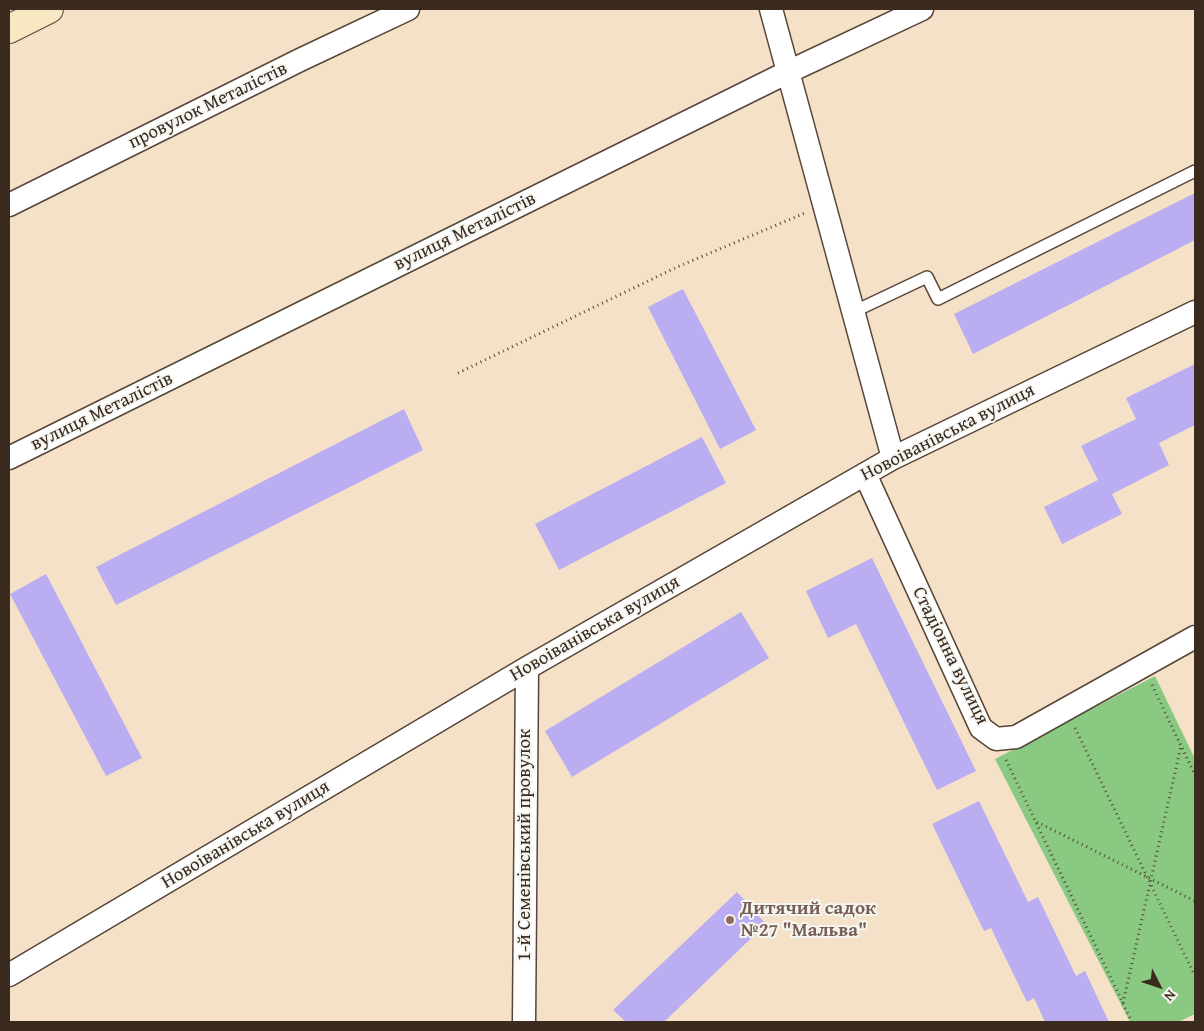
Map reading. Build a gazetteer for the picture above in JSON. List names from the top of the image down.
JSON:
{
  "streets": {
    "street": [
      "провулок Металістів",
      "вулиця Металістів",
      "Новоіванівська вулиця",
      "Стадіонна вулиця",
      "1-й Семенівський провулок"
    ]
  },
  "crossings": [
    ["Новоіванівська вулиця", "Стадіонна вулиця"],
    ["Новоіванівська вулиця", "1-й Семенівський провулок"]
  ],
  "places": ["Дитячий садок №27 \"Мальва\""],
  "north": "bottom right"
}
